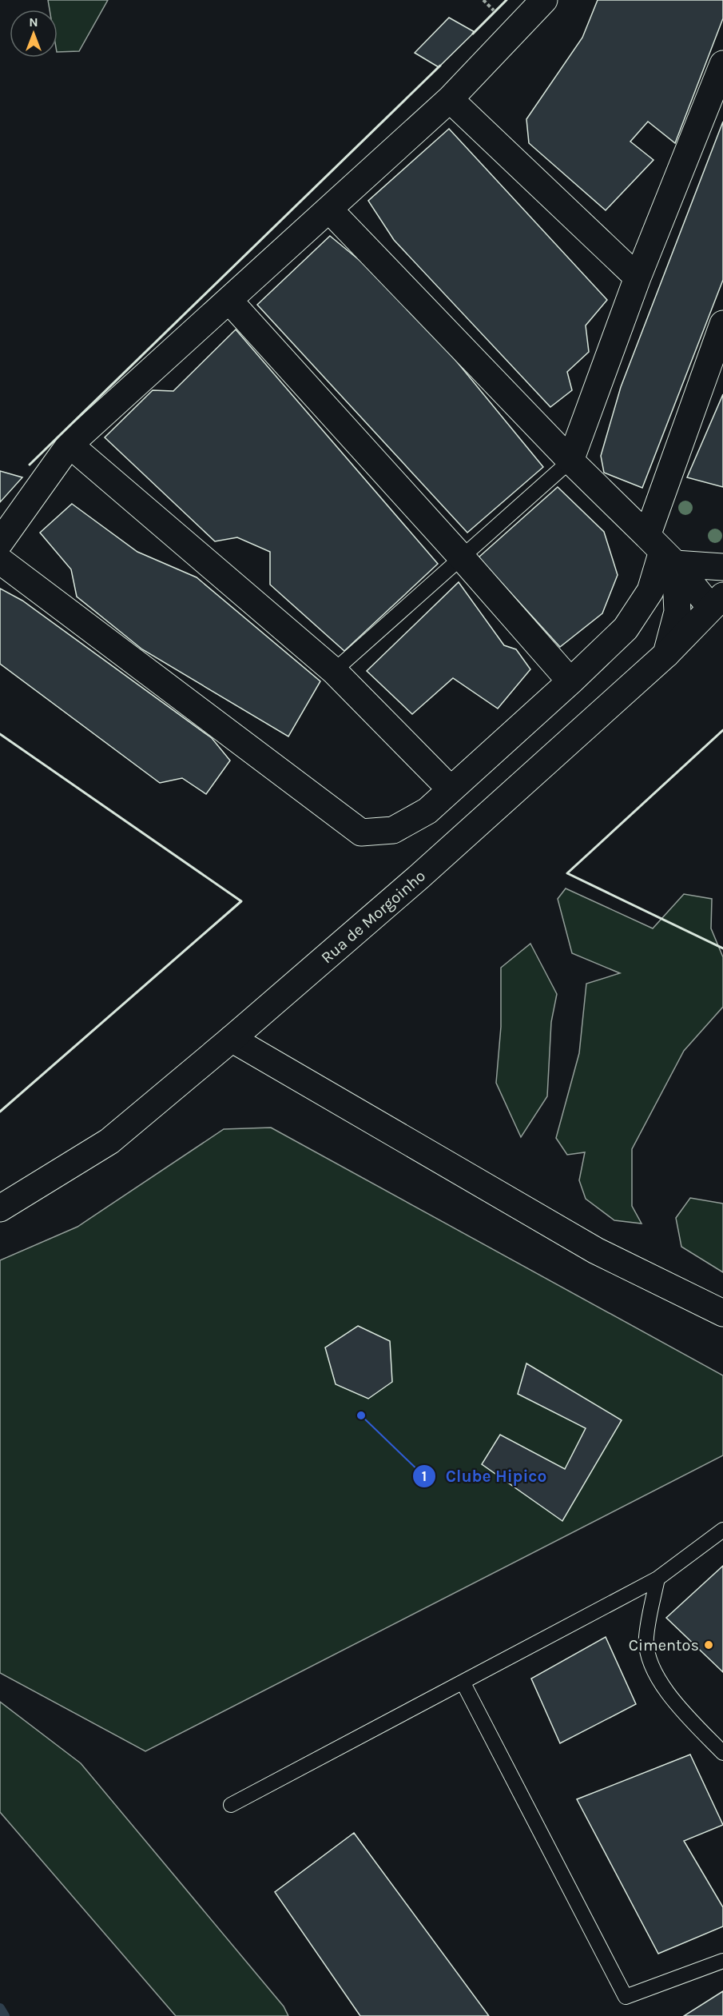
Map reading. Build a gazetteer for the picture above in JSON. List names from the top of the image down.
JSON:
{
  "streets": {
    "street": ["Rua de Morgoinho"]
  },
  "places": ["Clube Hipico", "Cimentos"],
  "north": "top"
}
